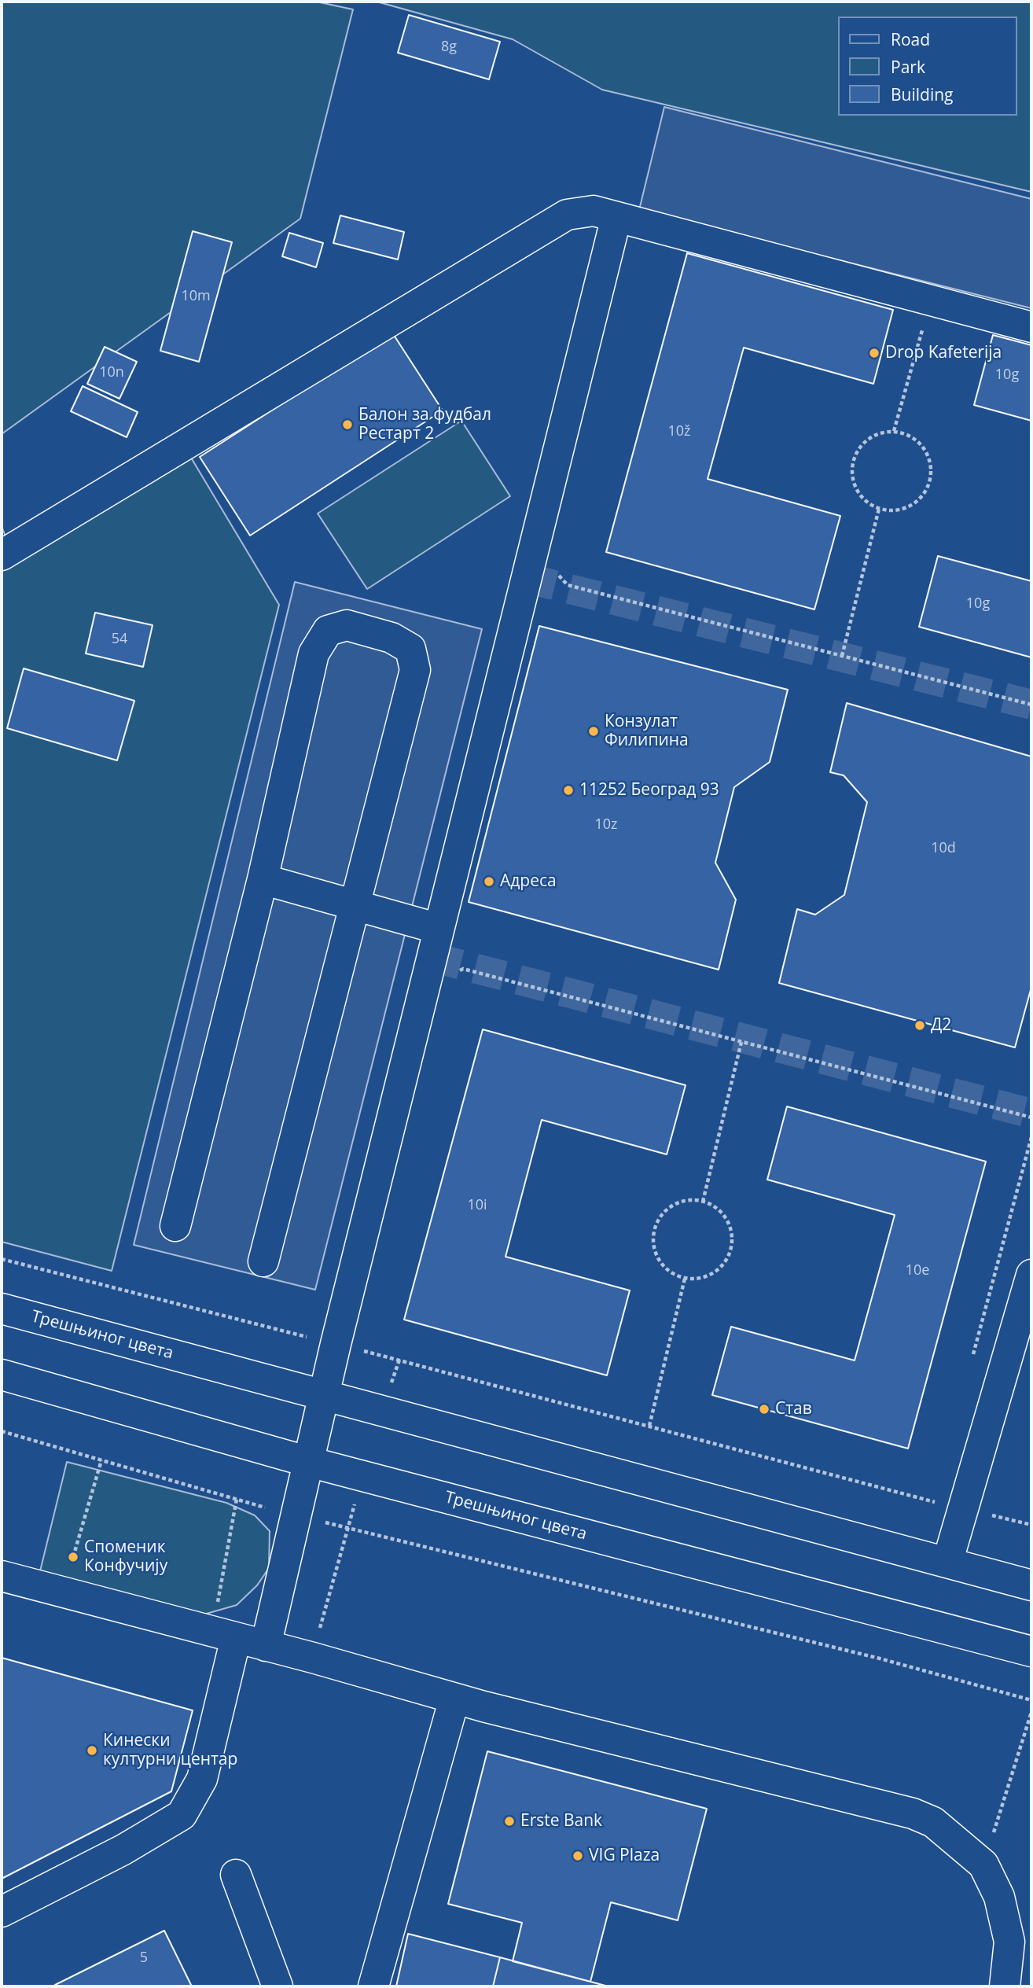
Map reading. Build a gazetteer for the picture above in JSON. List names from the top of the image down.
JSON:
{
  "streets": {
    "street": ["Трешњиног цвета"]
  },
  "places": [
    "Drop Kafeterija",
    "Балон за фудбал Рестарт 2",
    "Конзулат Филипина",
    "11252 Београд 93",
    "Адреса",
    "Д2",
    "Став",
    "Споменик Конфучију",
    "Кинески културни центар",
    "Erste Bank",
    "VIG Plaza"
  ],
  "house_numbers": [
    "8g",
    "10m",
    "10n",
    "10g",
    "10ž",
    "10g",
    "54",
    "10z",
    "10d",
    "10i",
    "10e",
    "5"
  ],
  "legend": ["Road", "Park", "Building"]
}
